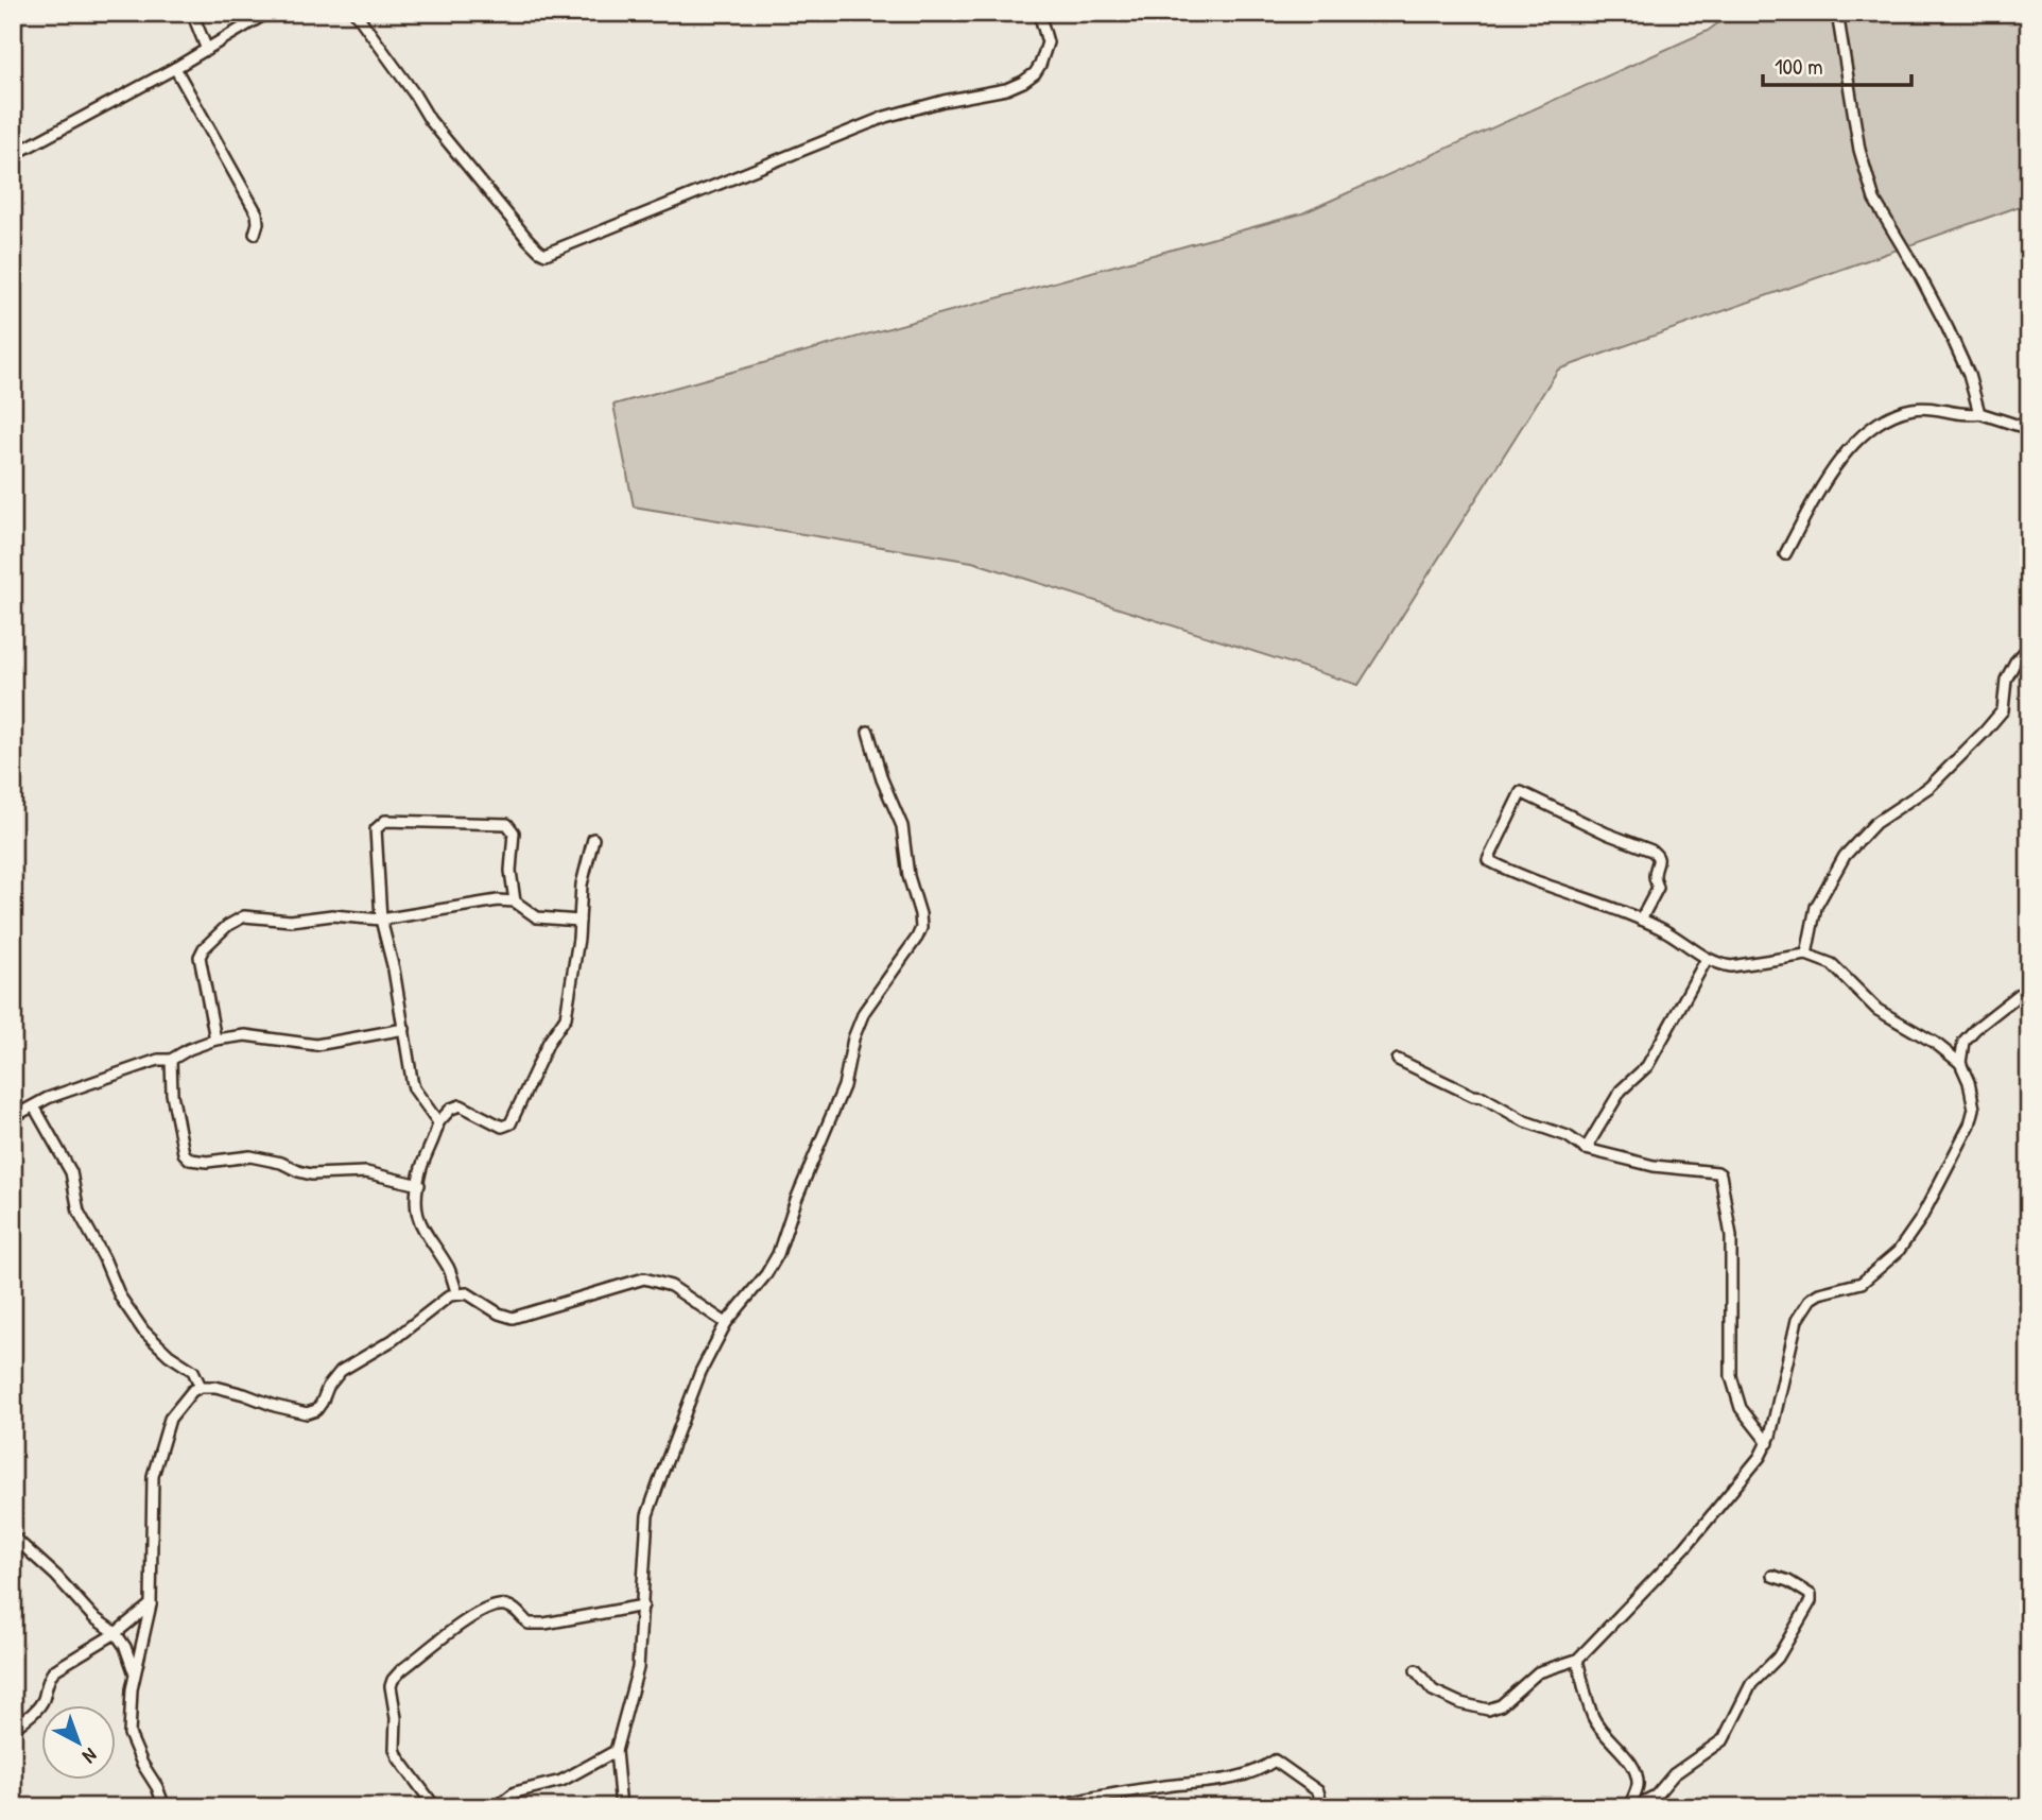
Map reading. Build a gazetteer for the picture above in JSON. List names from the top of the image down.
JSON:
{
  "scale_bar": "100 m",
  "north": "bottom right"
}
